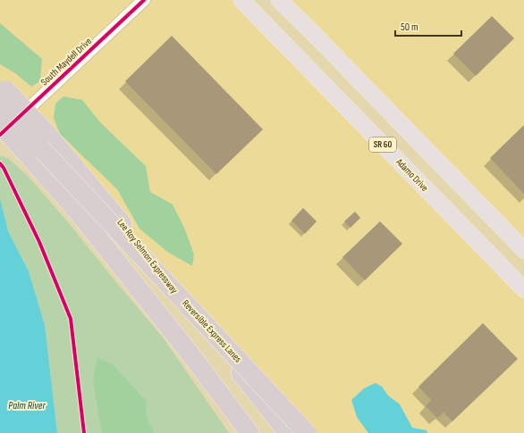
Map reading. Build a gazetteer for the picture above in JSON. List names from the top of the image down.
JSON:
{
  "streets": {
    "highway": ["Lee Roy Selmon Expressway", "Reversible Express Lanes"],
    "main road": ["SR 60", "Adamo Drive"],
    "street": ["South Maydell Drive"]
  },
  "crossings": [
    ["Lee Roy Selmon Expressway", "Reversible Express Lanes"]
  ],
  "water": ["Palm River"],
  "scale_bar": "50 m"
}
